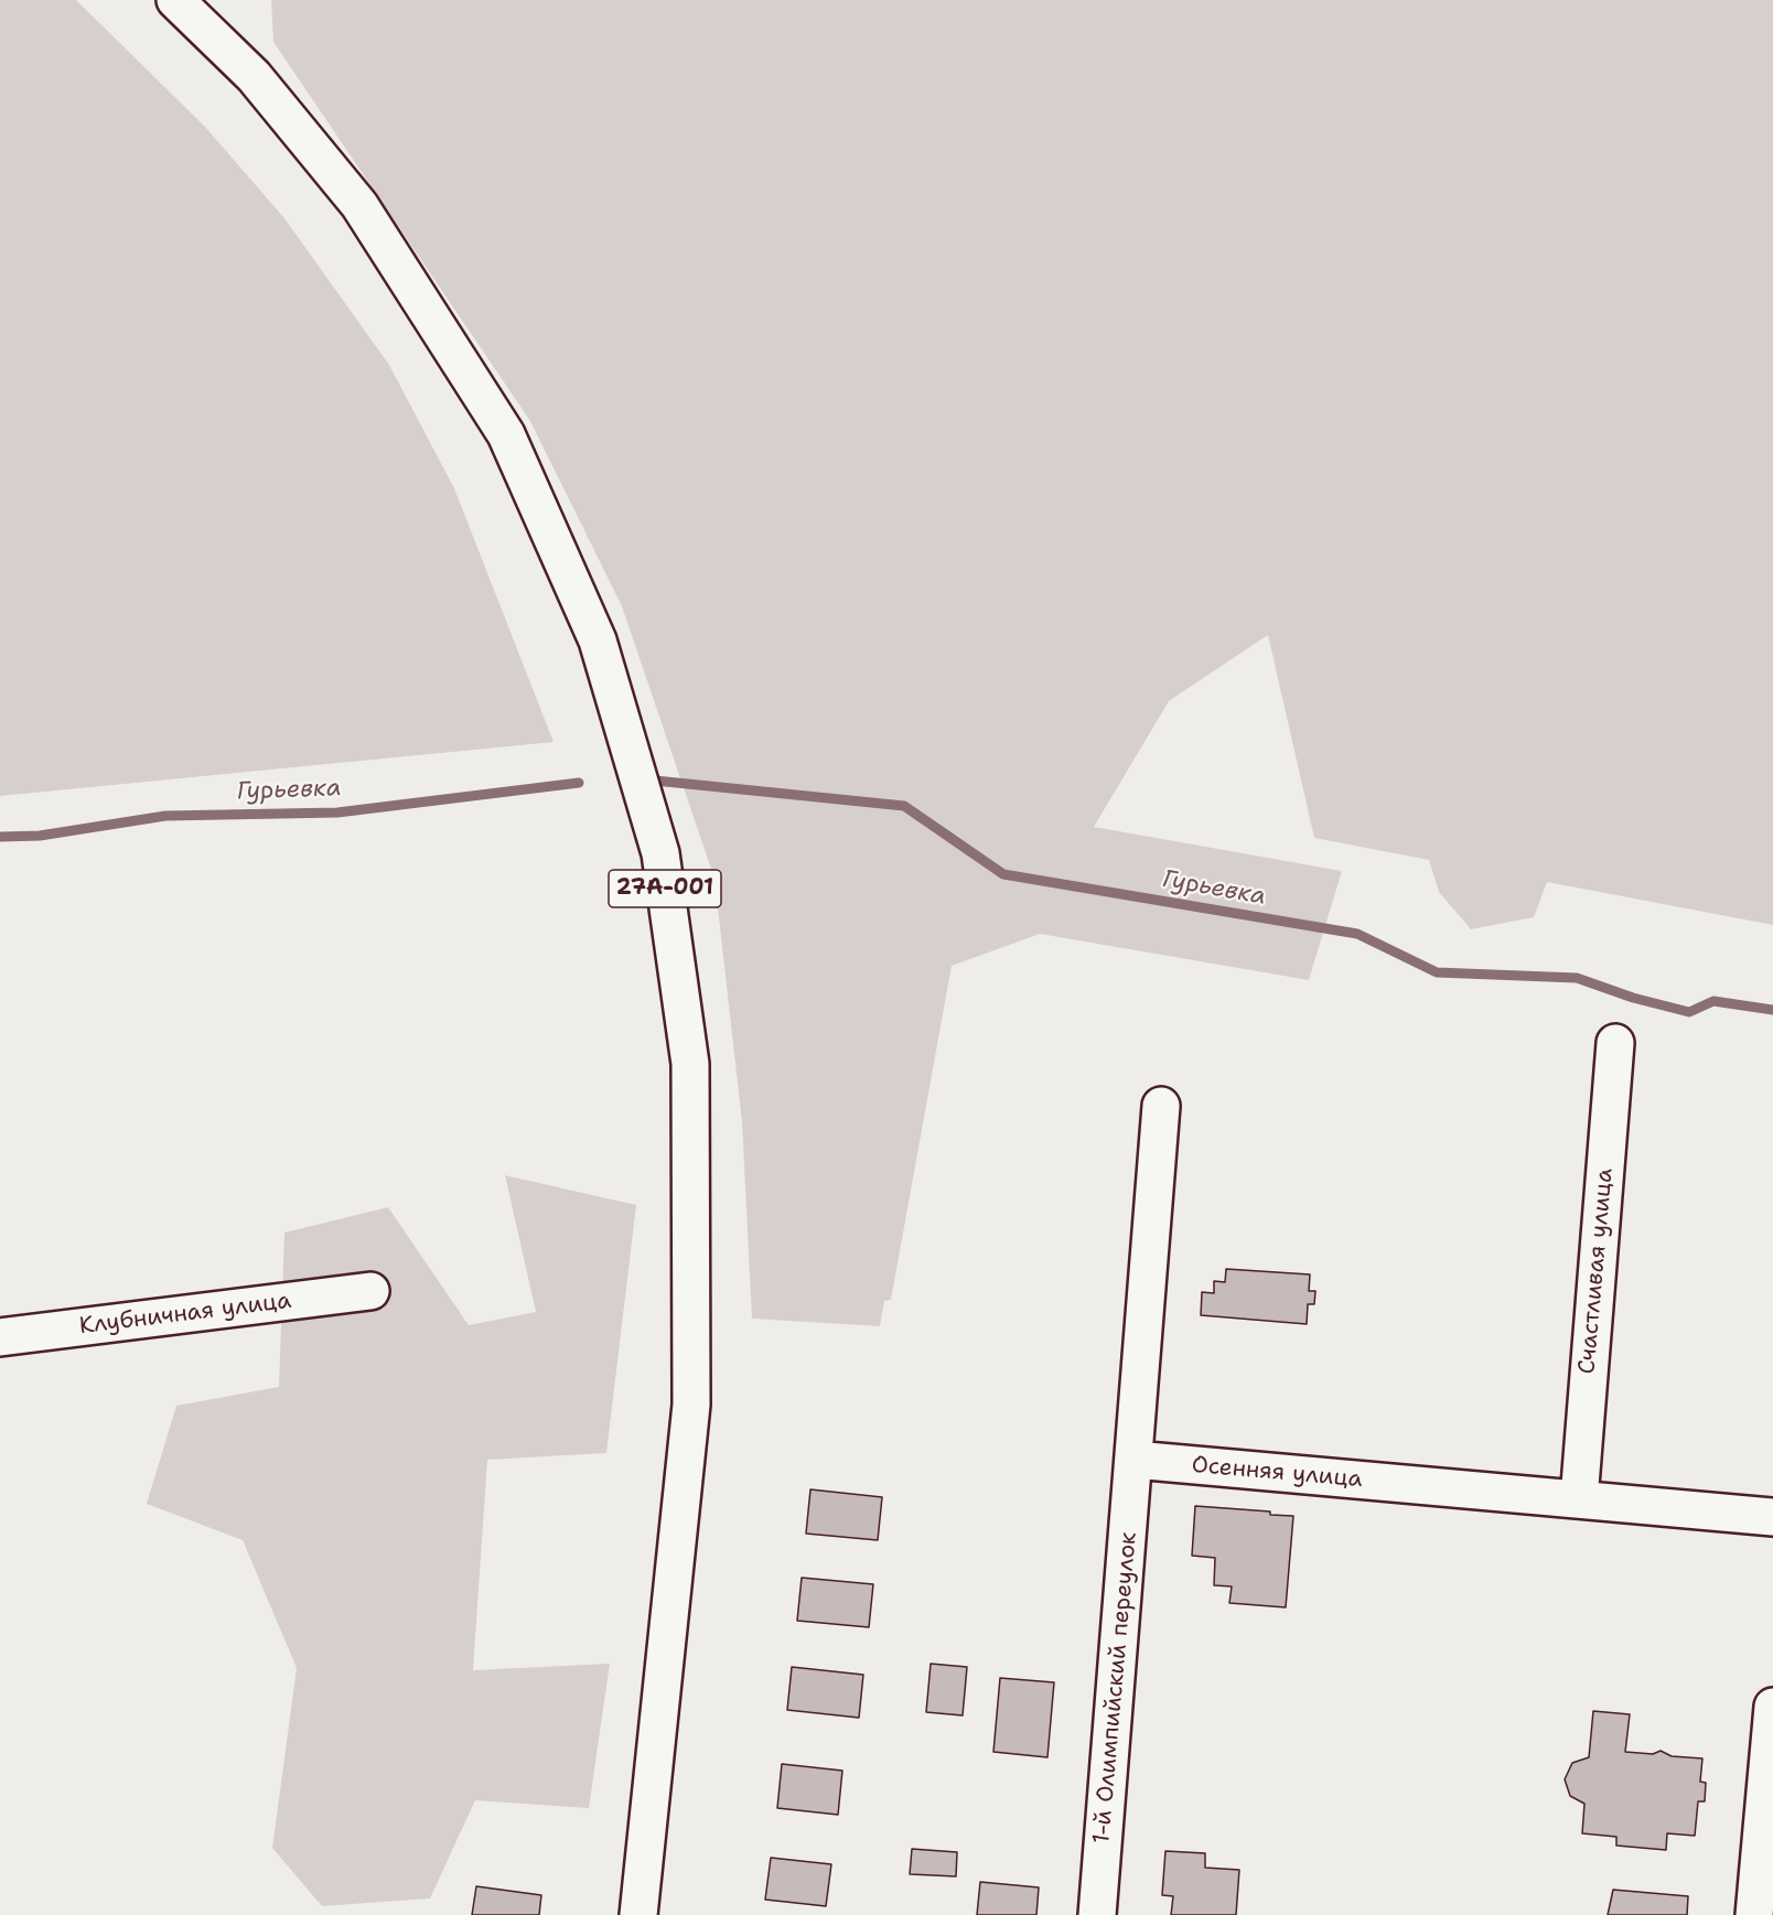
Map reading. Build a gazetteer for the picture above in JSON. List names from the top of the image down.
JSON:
{
  "streets": {
    "street": [
      "27А-001",
      "Счастливая улица",
      "Клубничная улица",
      "Осенняя улица",
      "1-й Олимпийский переулок"
    ]
  },
  "crossings": [
    ["Счастливая улица", "Осенняя улица"],
    ["Осенняя улица", "1-й Олимпийский переулок"]
  ],
  "water": ["Гурьевка"]
}
